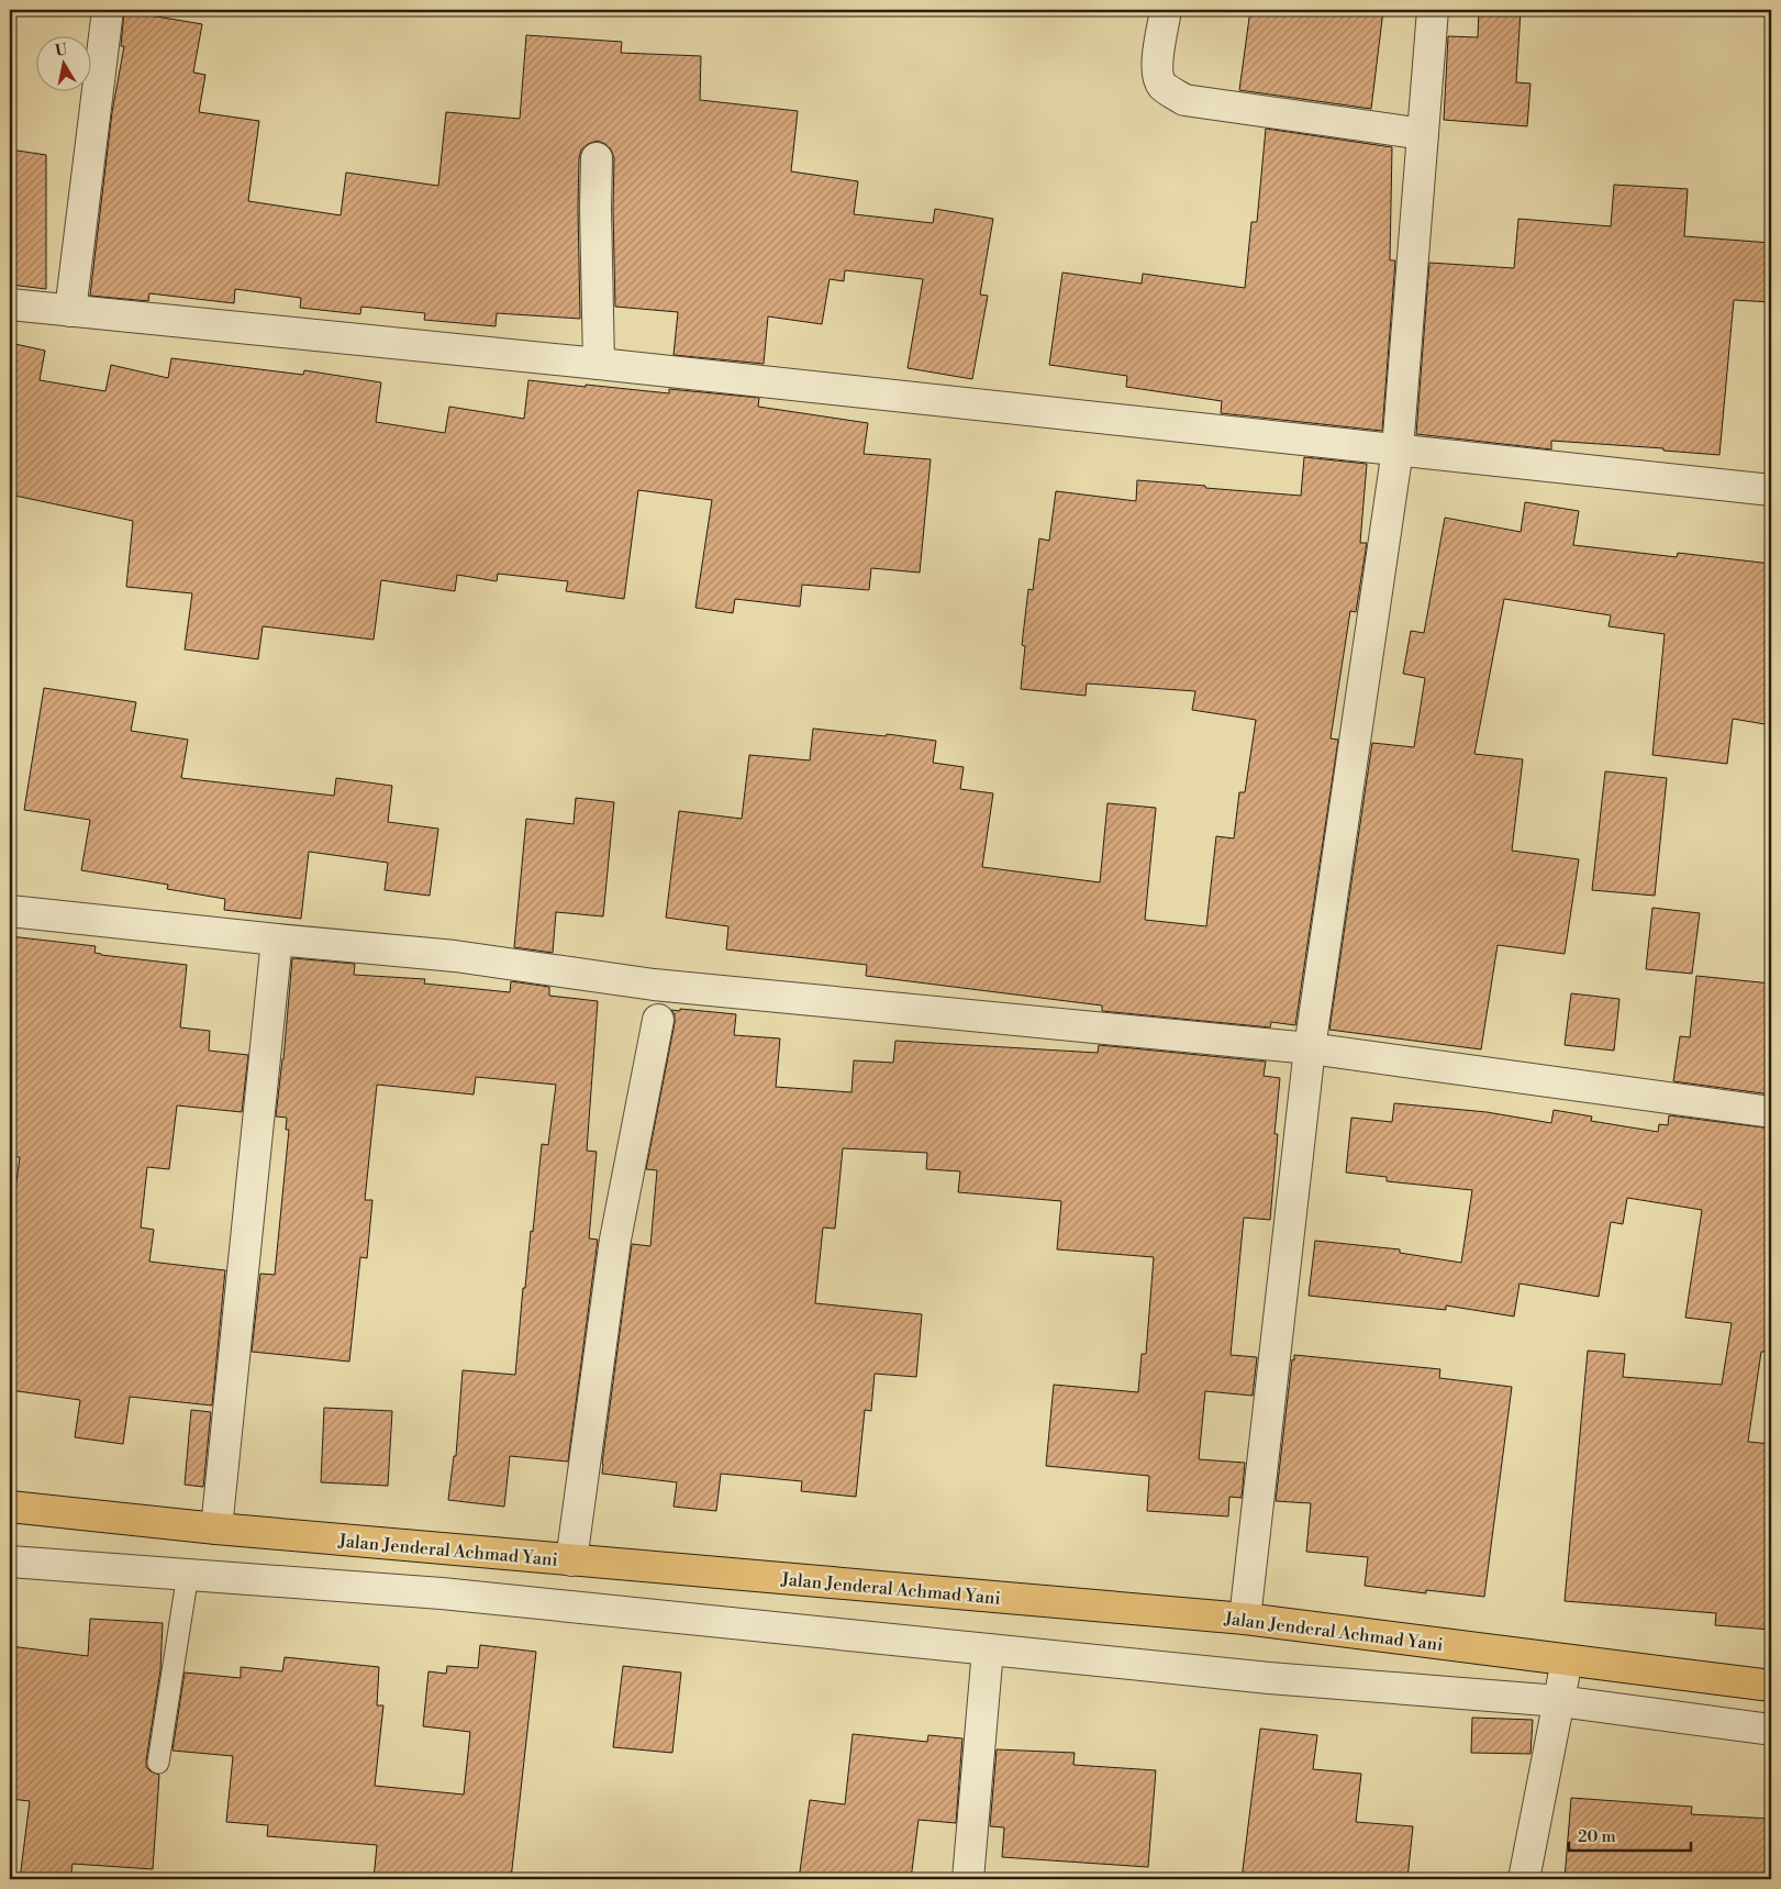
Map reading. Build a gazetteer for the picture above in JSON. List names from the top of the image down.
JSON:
{
  "streets": {
    "main road": ["Jalan Jenderal Achmad Yani"]
  },
  "scale_bar": "20 m",
  "north": "top"
}
